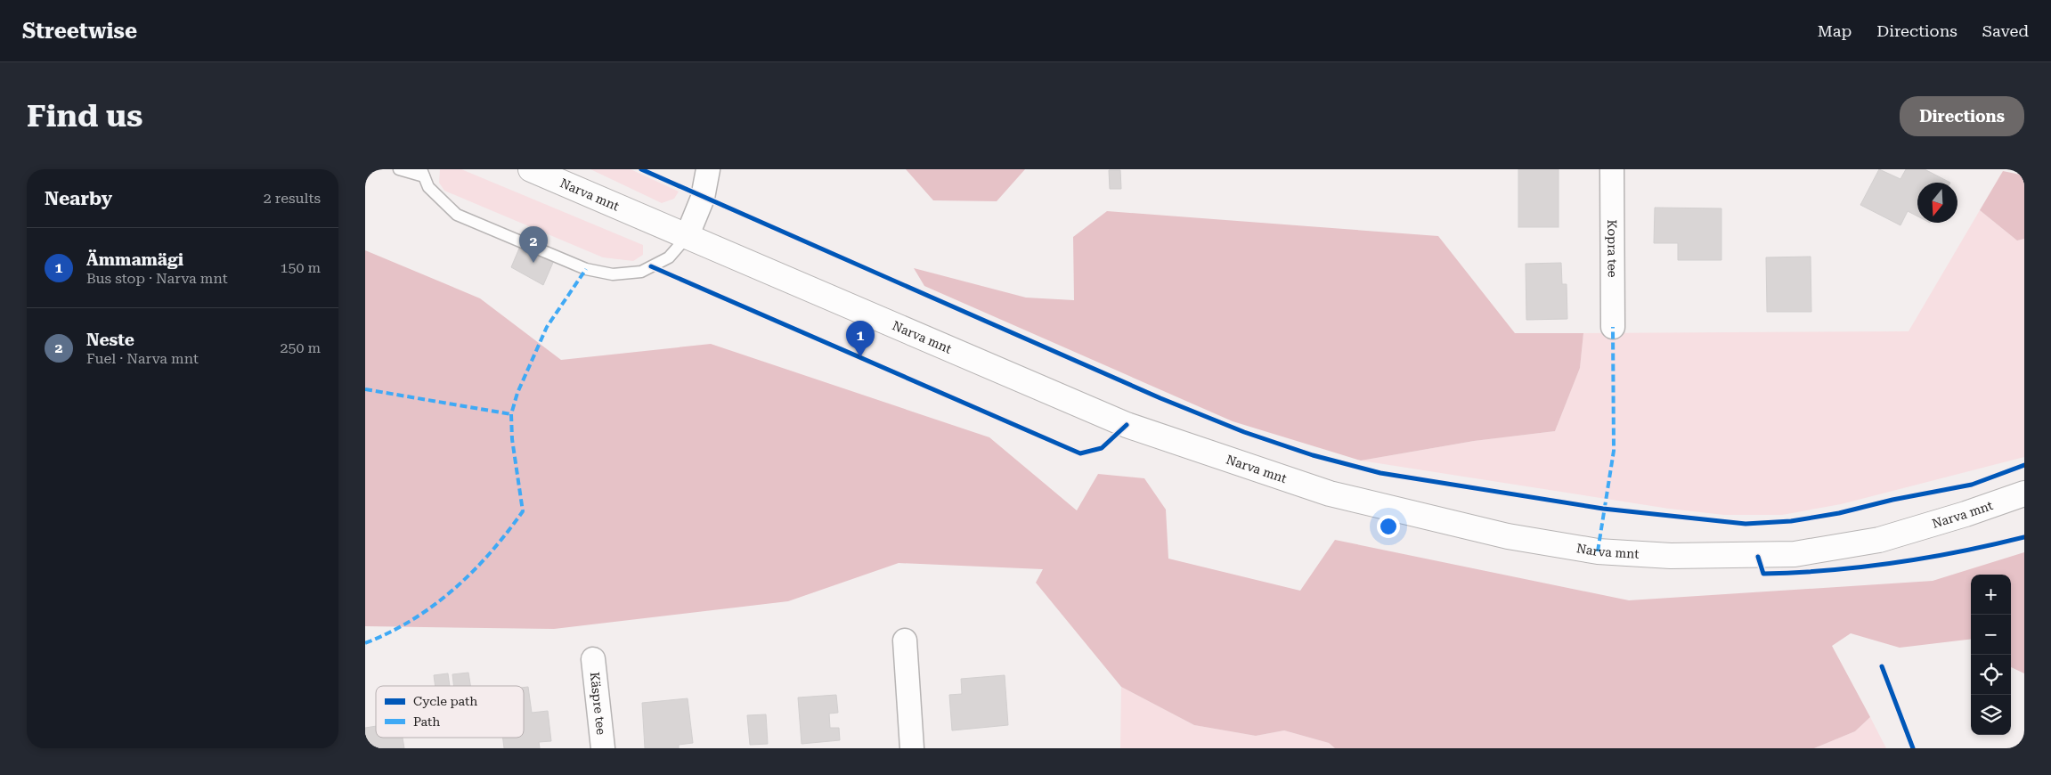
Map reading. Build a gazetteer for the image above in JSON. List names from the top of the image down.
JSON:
{
  "streets": {
    "main road": ["Narva mnt"],
    "street": ["Kopra tee", "Käspre tee"]
  },
  "legend": ["Cycle path", "Path"],
  "north": "bottom",
  "page": {
    "header": "Streetwise",
    "nav": ["Map", "Directions", "Saved"],
    "buttons": "Directions",
    "title": "Find us",
    "heading": ["Nearby", "2 results"],
    "pins": ["2", "1"],
    "list": [
      {
        "mark": "1",
        "name": "Ämmamägi",
        "note": "Bus stop · Narva mnt",
        "value": "150 m"
      },
      {
        "mark": "2",
        "name": "Neste",
        "note": "Fuel · Narva mnt",
        "value": "250 m"
      }
    ],
    "map_buttons": ["+", "−"]
  }
}
